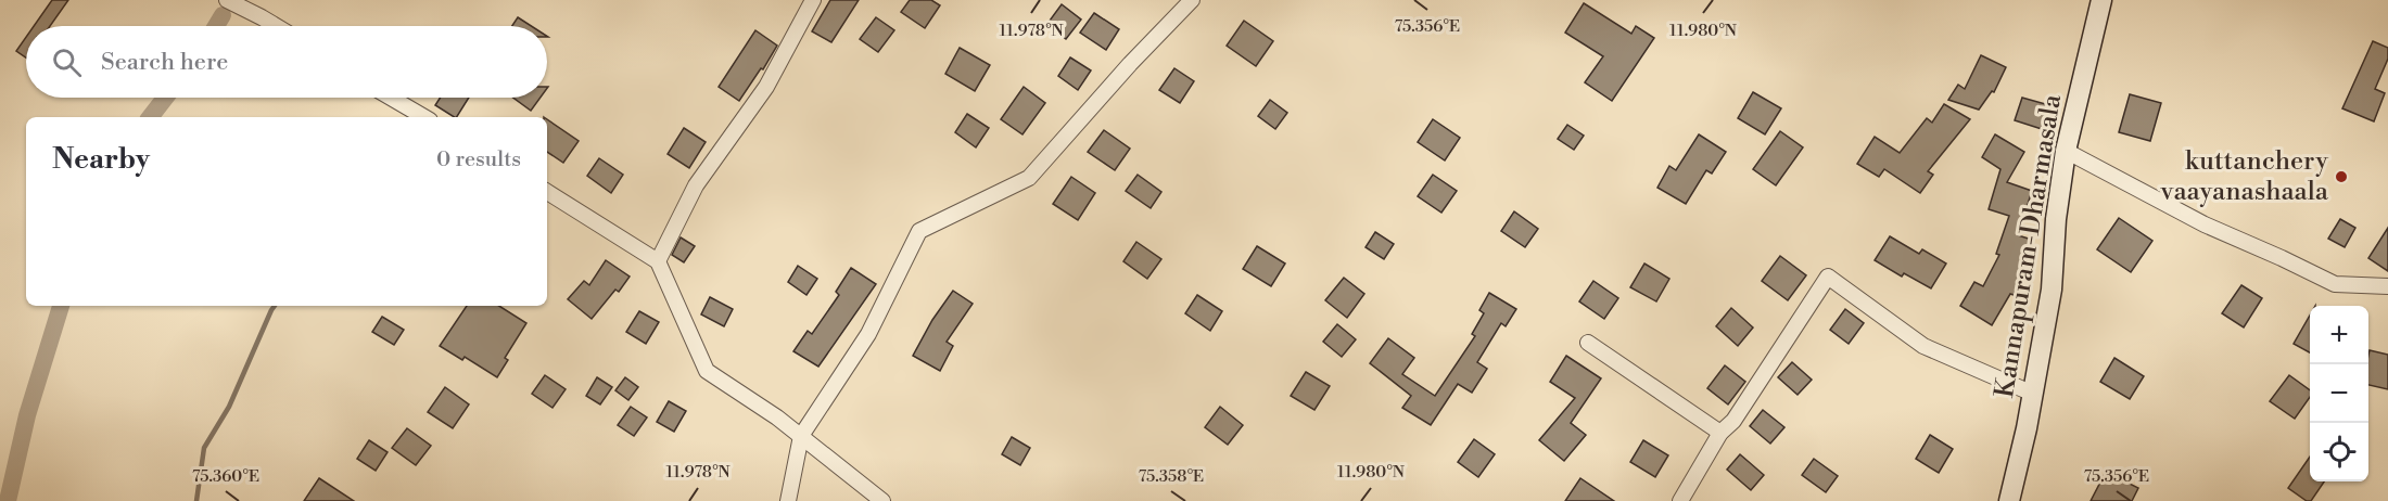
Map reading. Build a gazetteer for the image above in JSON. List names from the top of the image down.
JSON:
{
  "streets": {
    "main road": ["Kannapuram-Dharmasala"]
  },
  "places": ["kuttanchery vaayanashaala"],
  "page": {
    "search": "Search here",
    "heading": ["Nearby", "0 results"],
    "map_buttons": ["+", "−"]
  },
  "coordinates": [
    "75.356°E",
    "11.978°N",
    "11.980°N",
    "75.360°E",
    "75.358°E"
  ]
}
